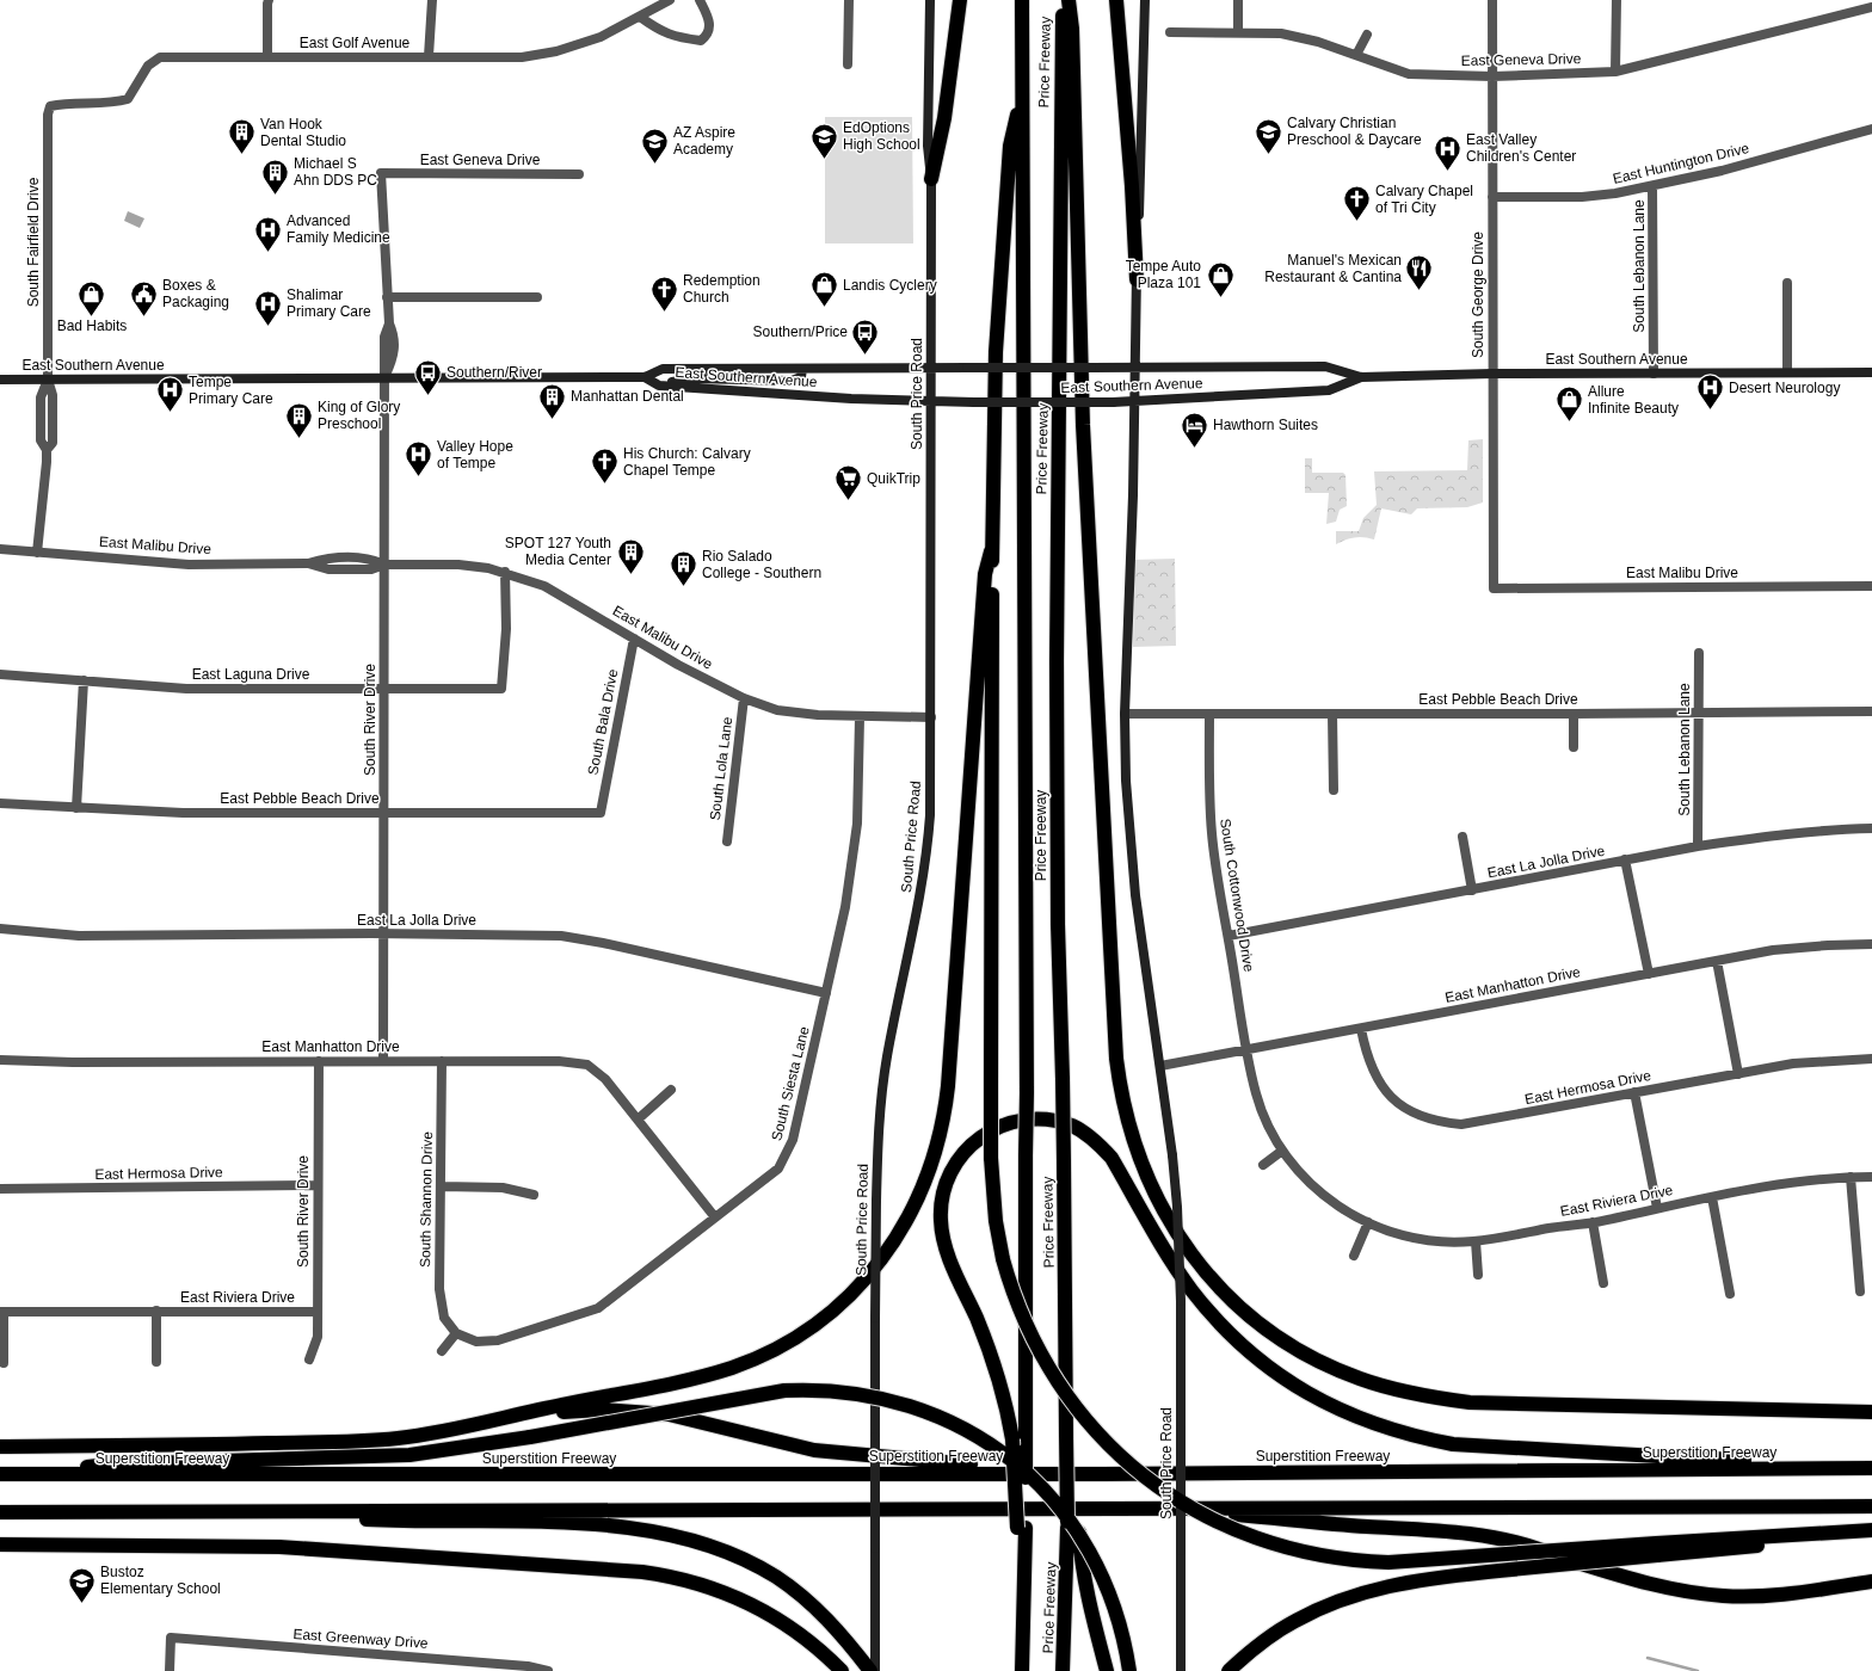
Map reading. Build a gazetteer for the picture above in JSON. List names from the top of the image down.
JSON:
{
  "streets": {
    "highway": ["Price Freeway", "Superstition Freeway"],
    "main road": ["East Southern Avenue", "South Price Road"],
    "street": [
      "East Golf Avenue",
      "East Geneva Drive",
      "East Huntington Drive",
      "South Fairfield Drive",
      "South Lebanon Lane",
      "South George Drive",
      "East Malibu Drive",
      "East Laguna Drive",
      "East Pebble Beach Drive",
      "South River Drive",
      "South Bala Drive",
      "South Lola Lane",
      "East La Jolla Drive",
      "South Cottonwood Drive",
      "East Manhatton Drive",
      "South Siesta Lane",
      "East Hermosa Drive",
      "South Shannon Drive",
      "East Riviera Drive",
      "East Greenway Drive"
    ]
  },
  "crossings": [
    ["East Golf Avenue", "South Fairfield Drive"],
    ["East Geneva Drive", "South George Drive"],
    ["East Geneva Drive", "South River Drive"],
    ["East Huntington Drive", "South Lebanon Lane"],
    ["East Huntington Drive", "South George Drive"],
    ["South Fairfield Drive", "East Southern Avenue"],
    ["South Fairfield Drive", "East Malibu Drive"],
    ["South Lebanon Lane", "East Southern Avenue"],
    ["South Lebanon Lane", "East Pebble Beach Drive"],
    ["South Lebanon Lane", "East La Jolla Drive"],
    ["South George Drive", "East Southern Avenue"],
    ["South George Drive", "East Malibu Drive"],
    ["East Southern Avenue", "South Price Road"],
    ["East Southern Avenue", "South River Drive"],
    ["South Price Road", "East Malibu Drive"],
    ["South Price Road", "East Pebble Beach Drive"],
    ["South Price Road", "East Manhatton Drive"],
    ["East Malibu Drive", "East Laguna Drive"],
    ["East Malibu Drive", "South River Drive"],
    ["East Malibu Drive", "South Bala Drive"],
    ["East Malibu Drive", "South Lola Lane"],
    ["East Malibu Drive", "South Siesta Lane"],
    ["East Laguna Drive", "South River Drive"],
    ["East Pebble Beach Drive", "South River Drive"],
    ["East Pebble Beach Drive", "South Bala Drive"],
    ["East Pebble Beach Drive", "South Cottonwood Drive"],
    ["South River Drive", "East La Jolla Drive"],
    ["South River Drive", "East Manhatton Drive"],
    ["South River Drive", "East Hermosa Drive"],
    ["South River Drive", "East Riviera Drive"],
    ["East La Jolla Drive", "South Cottonwood Drive"],
    ["East La Jolla Drive", "South Siesta Lane"],
    ["South Cottonwood Drive", "East Manhatton Drive"],
    ["South Cottonwood Drive", "East Riviera Drive"],
    ["East Manhatton Drive", "South Siesta Lane"],
    ["East Manhatton Drive", "East Hermosa Drive"],
    ["East Manhatton Drive", "South Shannon Drive"],
    ["East Manhatton Drive", "East Riviera Drive"],
    ["South Siesta Lane", "South Shannon Drive"]
  ],
  "places": {
    "school or university": [
      "Calvary Christian Preschool & Daycare",
      "EdOptions High School",
      "AZ Aspire Academy",
      "Bustoz Elementary School"
    ],
    "building": [
      "Van Hook Dental Studio",
      "Michael S Ahn DDS PC",
      "Manhattan Dental",
      "King of Glory Preschool",
      "SPOT 127 Youth Media Center",
      "Rio Salado College - Southern"
    ],
    "hospital": [
      "East Valley Children's Center",
      "Advanced Family Medicine",
      "Shalimar Primary Care",
      "Desert Neurology",
      "Tempe Primary Care",
      "Valley Hope of Tempe"
    ],
    "church": ["Calvary Chapel of Tri City", "Redemption Church", "His Church: Calvary Chapel Tempe"],
    "restaurant": ["Manuel's Mexican Restaurant & Cantina"],
    "shop": [
      "Tempe Auto Plaza 101",
      "Landis Cyclery",
      "Bad Habits",
      "Allure Infinite Beauty"
    ],
    "public building": ["Boxes & Packaging"],
    "bus stop": ["Southern/Price", "Southern/River"],
    "hotel": ["Hawthorn Suites"],
    "supermarket": ["QuikTrip"]
  }
}
